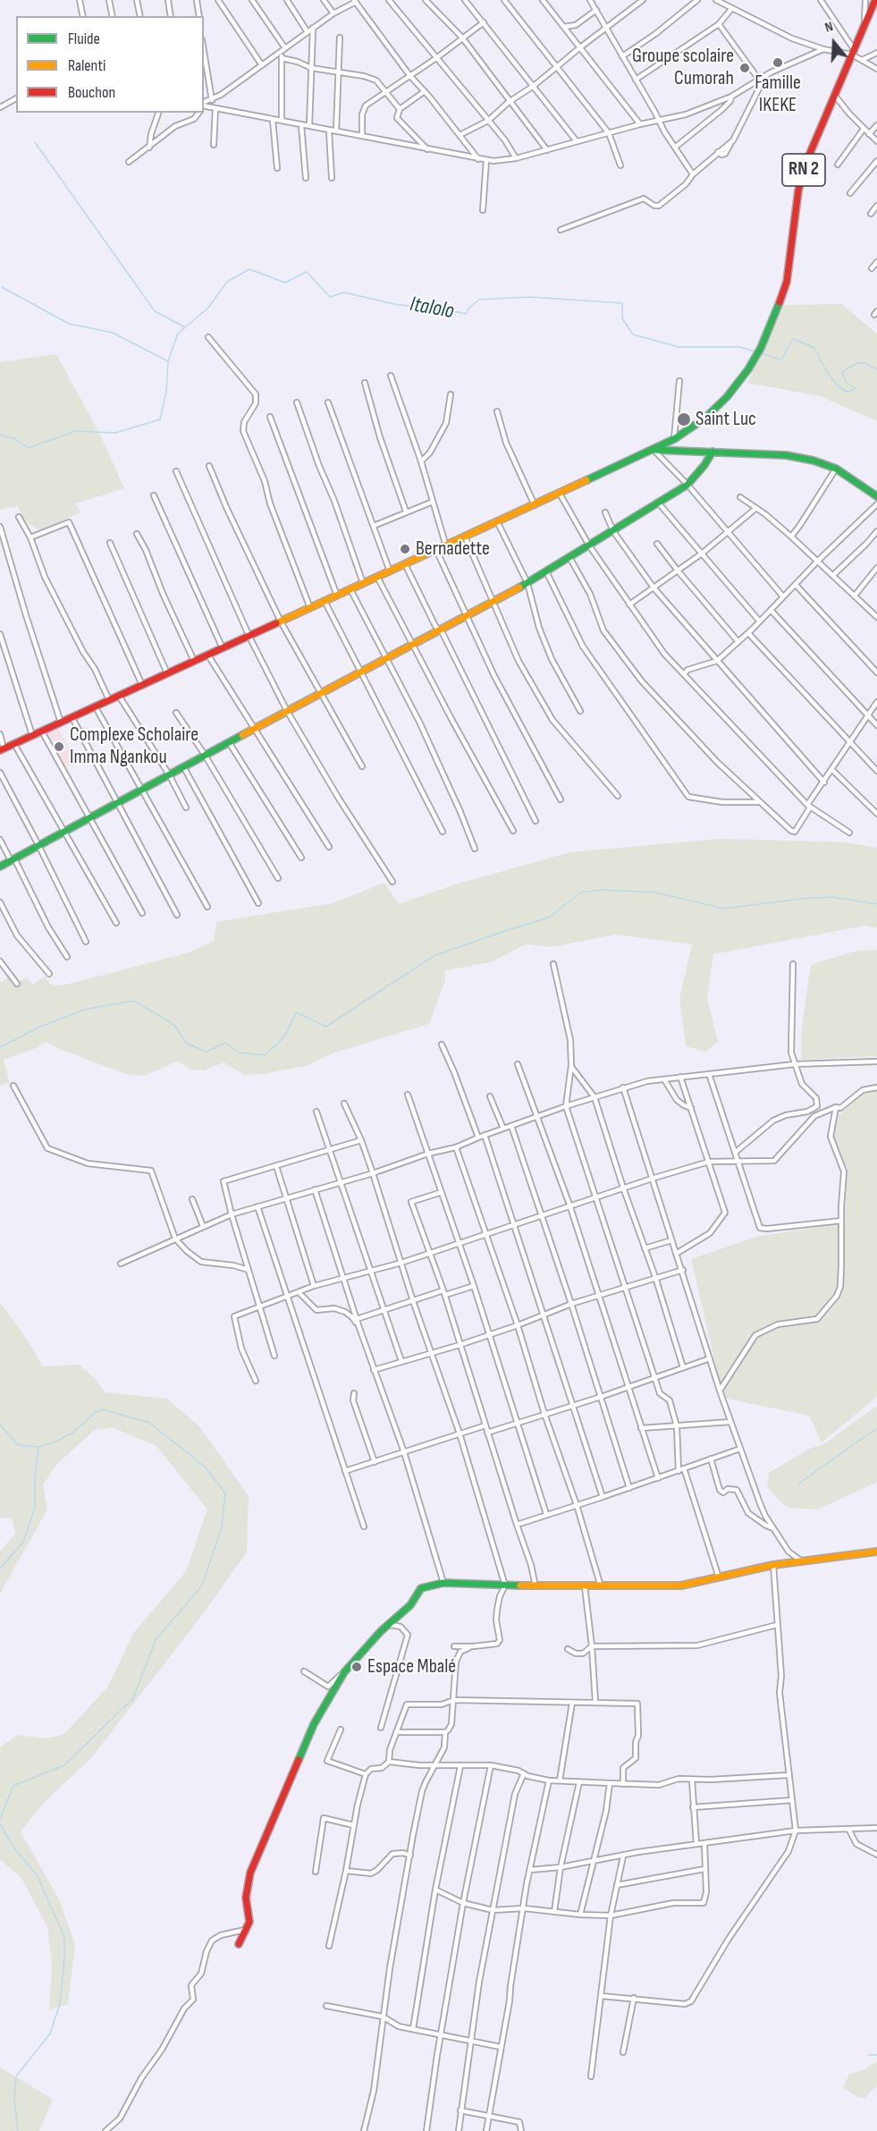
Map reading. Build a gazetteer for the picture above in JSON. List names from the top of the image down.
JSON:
{
  "streets": {
    "main road": ["RN 2"]
  },
  "water": ["Italolo"],
  "places": [
    "Famille IKEKE",
    "Groupe scolaire Cumorah",
    "Saint Luc",
    "Bernadette",
    "Complexe Scholaire Imma Ngankou",
    "Espace Mbalé"
  ],
  "legend": ["Fluide", "Ralenti", "Bouchon"],
  "north": "top"
}
